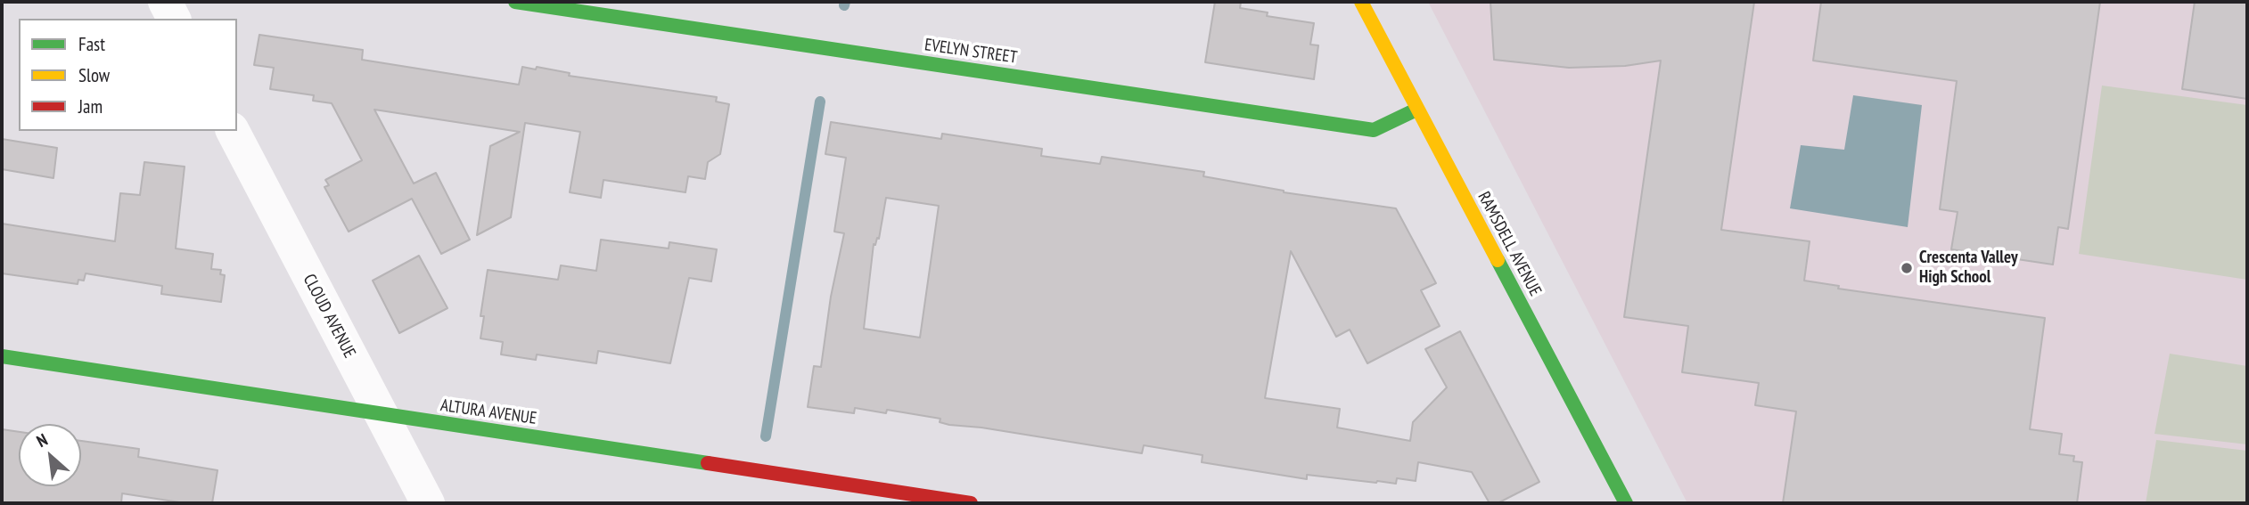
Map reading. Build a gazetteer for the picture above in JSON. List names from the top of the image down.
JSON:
{
  "streets": {
    "street": [
      "EVELYN STREET",
      "RAMSDELL AVENUE",
      "CLOUD AVENUE",
      "ALTURA AVENUE"
    ]
  },
  "crossings": [
    ["EVELYN STREET", "RAMSDELL AVENUE"],
    ["CLOUD AVENUE", "ALTURA AVENUE"]
  ],
  "places": ["Crescenta Valley High School"],
  "legend": ["Fast", "Slow", "Jam"],
  "north": "top left"
}
